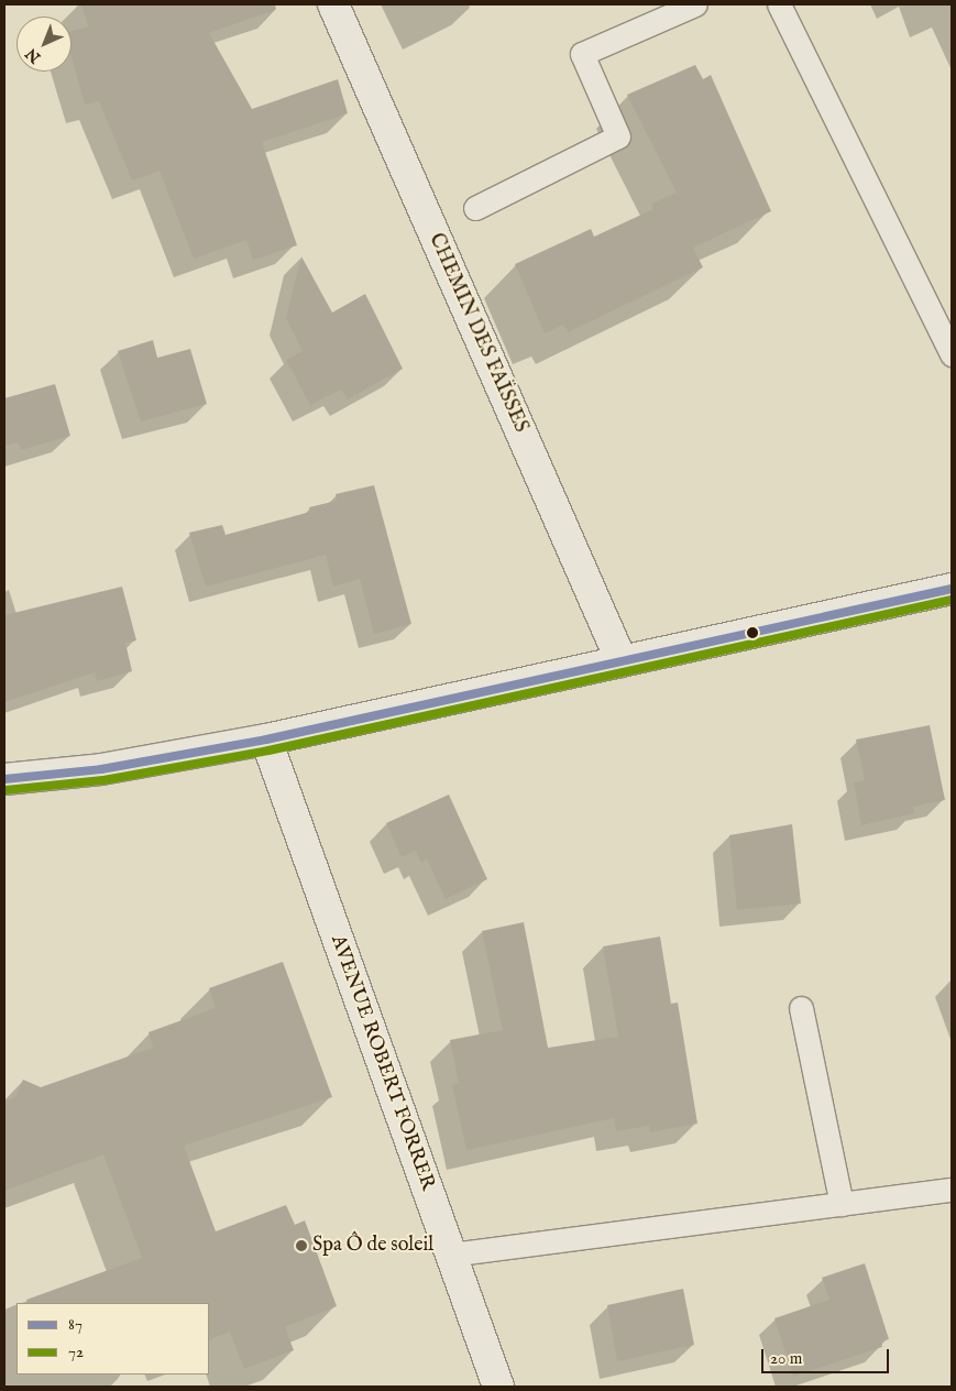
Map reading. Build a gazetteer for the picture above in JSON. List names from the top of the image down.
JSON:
{
  "streets": {
    "street": ["CHEMIN DES FAÏSSES", "AVENUE ROBERT FORRER"]
  },
  "places": ["Spa Ô de soleil"],
  "lines": ["transit line 87", "transit line 72"],
  "legend": ["87", "72"],
  "scale_bar": "20 m",
  "north": "bottom left"
}
